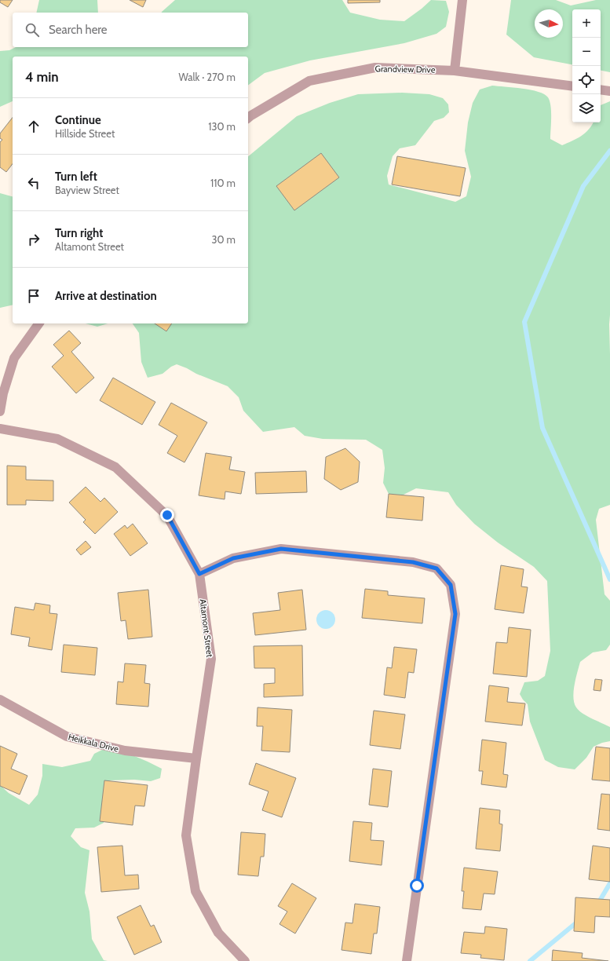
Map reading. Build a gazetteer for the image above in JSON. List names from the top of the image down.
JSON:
{
  "streets": {
    "street": ["Grandview Drive", "Altamont Street", "Heikkala Drive"]
  },
  "crossings": [
    ["Altamont Street", "Heikkala Drive"]
  ],
  "north": "right",
  "page": {
    "map_buttons": ["+", "−"],
    "search": "Search here",
    "heading": ["4 min", "Walk · 270 m"],
    "list": [
      ["Continue", "Hillside Street", "130 m"],
      ["Turn left", "Bayview Street", "110 m"],
      ["Turn right", "Altamont Street", "30 m"],
      "Arrive at destination"
    ]
  }
}
